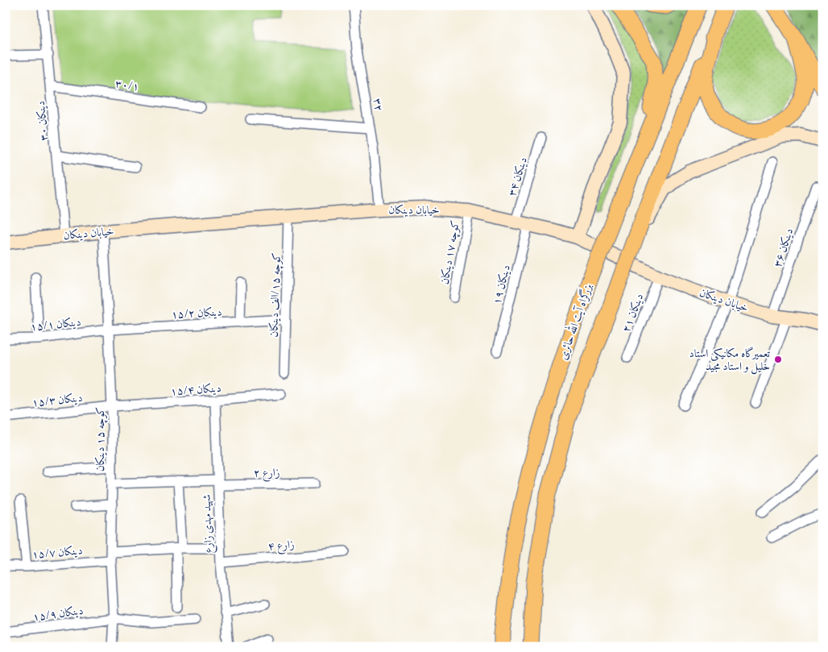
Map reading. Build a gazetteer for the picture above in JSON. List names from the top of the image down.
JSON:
{
  "streets": {
    "highway": ["بزرگراه آیت الله حائری"],
    "main road": ["خیابان دینکان"],
    "street": [
      "۳۰/۱",
      "۳۲",
      "۳۰ دینکان",
      "۳۴ دینکان",
      "۳۶ دینکان",
      "کوچه ۱۷ دینکان",
      "۱۹ دینکان",
      "کوچه ۱۵/الف دینکان",
      "۱۵/۲ دینکان",
      "۲۱ دینکان",
      "۱۵/۱ دینکان",
      "۱۵/۴ دینکان",
      "۱۵/۳ دینکان",
      "کوچه ۱۵ دینکان",
      "۲ زارع",
      "شهید مهدی زارع",
      "۴ زارع",
      "۱۵/۷ دینکان",
      "۱۵/۹ دینکان"
    ]
  },
  "crossings": [
    ["۳۰/۱", "۳۰ دینکان"],
    ["۳۲", "خیابان دینکان"],
    ["۳۰ دینکان", "خیابان دینکان"],
    ["۳۴ دینکان", "خیابان دینکان"],
    ["۳۴ دینکان", "۱۹ دینکان"],
    ["خیابان دینکان", "۳۶ دینکان"],
    ["خیابان دینکان", "کوچه ۱۷ دینکان"],
    ["خیابان دینکان", "۱۹ دینکان"],
    ["خیابان دینکان", "کوچه ۱۵/الف دینکان"],
    ["خیابان دینکان", "۲۱ دینکان"],
    ["خیابان دینکان", "کوچه ۱۵ دینکان"],
    ["کوچه ۱۵/الف دینکان", "۱۵/۲ دینکان"],
    ["۱۵/۲ دینکان", "۱۵/۱ دینکان"],
    ["۱۵/۲ دینکان", "کوچه ۱۵ دینکان"],
    ["۱۵/۱ دینکان", "کوچه ۱۵ دینکان"],
    ["۱۵/۴ دینکان", "۱۵/۳ دینکان"],
    ["۱۵/۴ دینکان", "کوچه ۱۵ دینکان"],
    ["۱۵/۴ دینکان", "شهید مهدی زارع"],
    ["۱۵/۳ دینکان", "کوچه ۱۵ دینکان"],
    ["کوچه ۱۵ دینکان", "۲ زارع"],
    ["کوچه ۱۵ دینکان", "۱۵/۷ دینکان"],
    ["کوچه ۱۵ دینکان", "۱۵/۹ دینکان"],
    ["۲ زارع", "شهید مهدی زارع"],
    ["شهید مهدی زارع", "۴ زارع"],
    ["شهید مهدی زارع", "۱۵/۷ دینکان"]
  ],
  "places": ["تعمیرگاه مکانیکی استاد خلیل و استاد مجید"]
}
